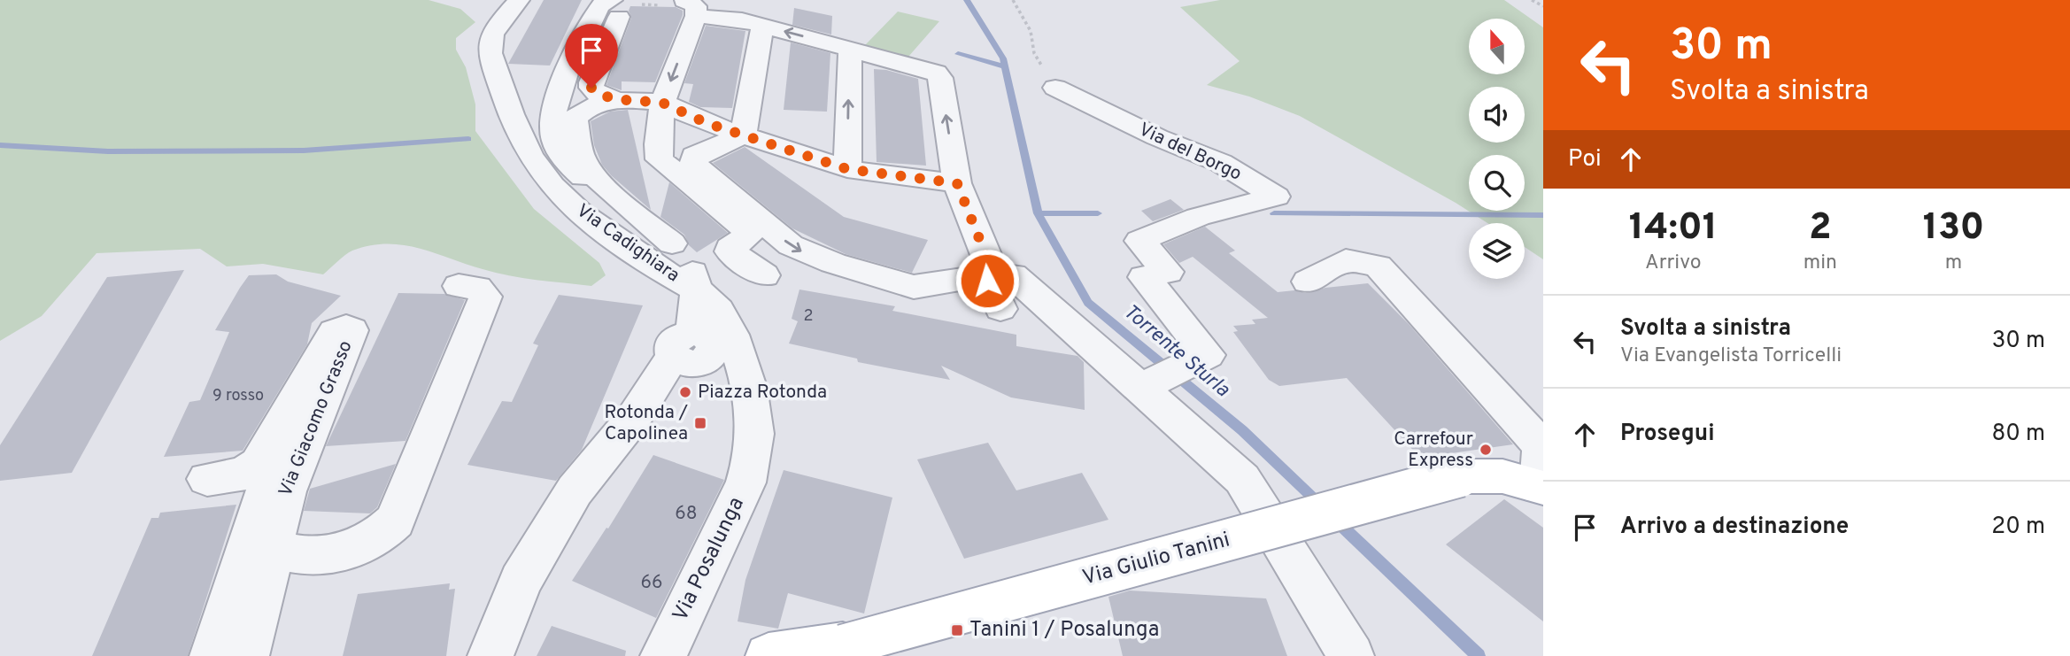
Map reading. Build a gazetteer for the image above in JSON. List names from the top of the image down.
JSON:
{
  "streets": {
    "main road": ["Via Giulio Tanini"],
    "street": [
      "Via del Borgo",
      "Via Cadighiara",
      "Via Giacomo Grasso",
      "Via Posalunga"
    ]
  },
  "water": ["Torrente Sturla"],
  "places": {
    "other": ["Piazza Rotonda", "Carrefour Express"],
    "transit": ["Rotonda / Capolinea", "Tanini 1 / Posalunga"]
  },
  "house_numbers": [
    "2",
    "9 rosso",
    "68",
    "66"
  ],
  "north": "top",
  "page": {
    "turn": ["30 m", "Svolta a sinistra"],
    "then": "Poi",
    "eta": [
      "14:01",
      "Arrivo",
      "2",
      "min",
      "130",
      "m"
    ],
    "list": [
      {
        "name": "Svolta a sinistra",
        "note": "Via Evangelista Torricelli",
        "value": "30 m"
      },
      {
        "name": "Prosegui",
        "value": "80 m"
      },
      {
        "name": "Arrivo a destinazione",
        "value": "20 m"
      }
    ]
  }
}
